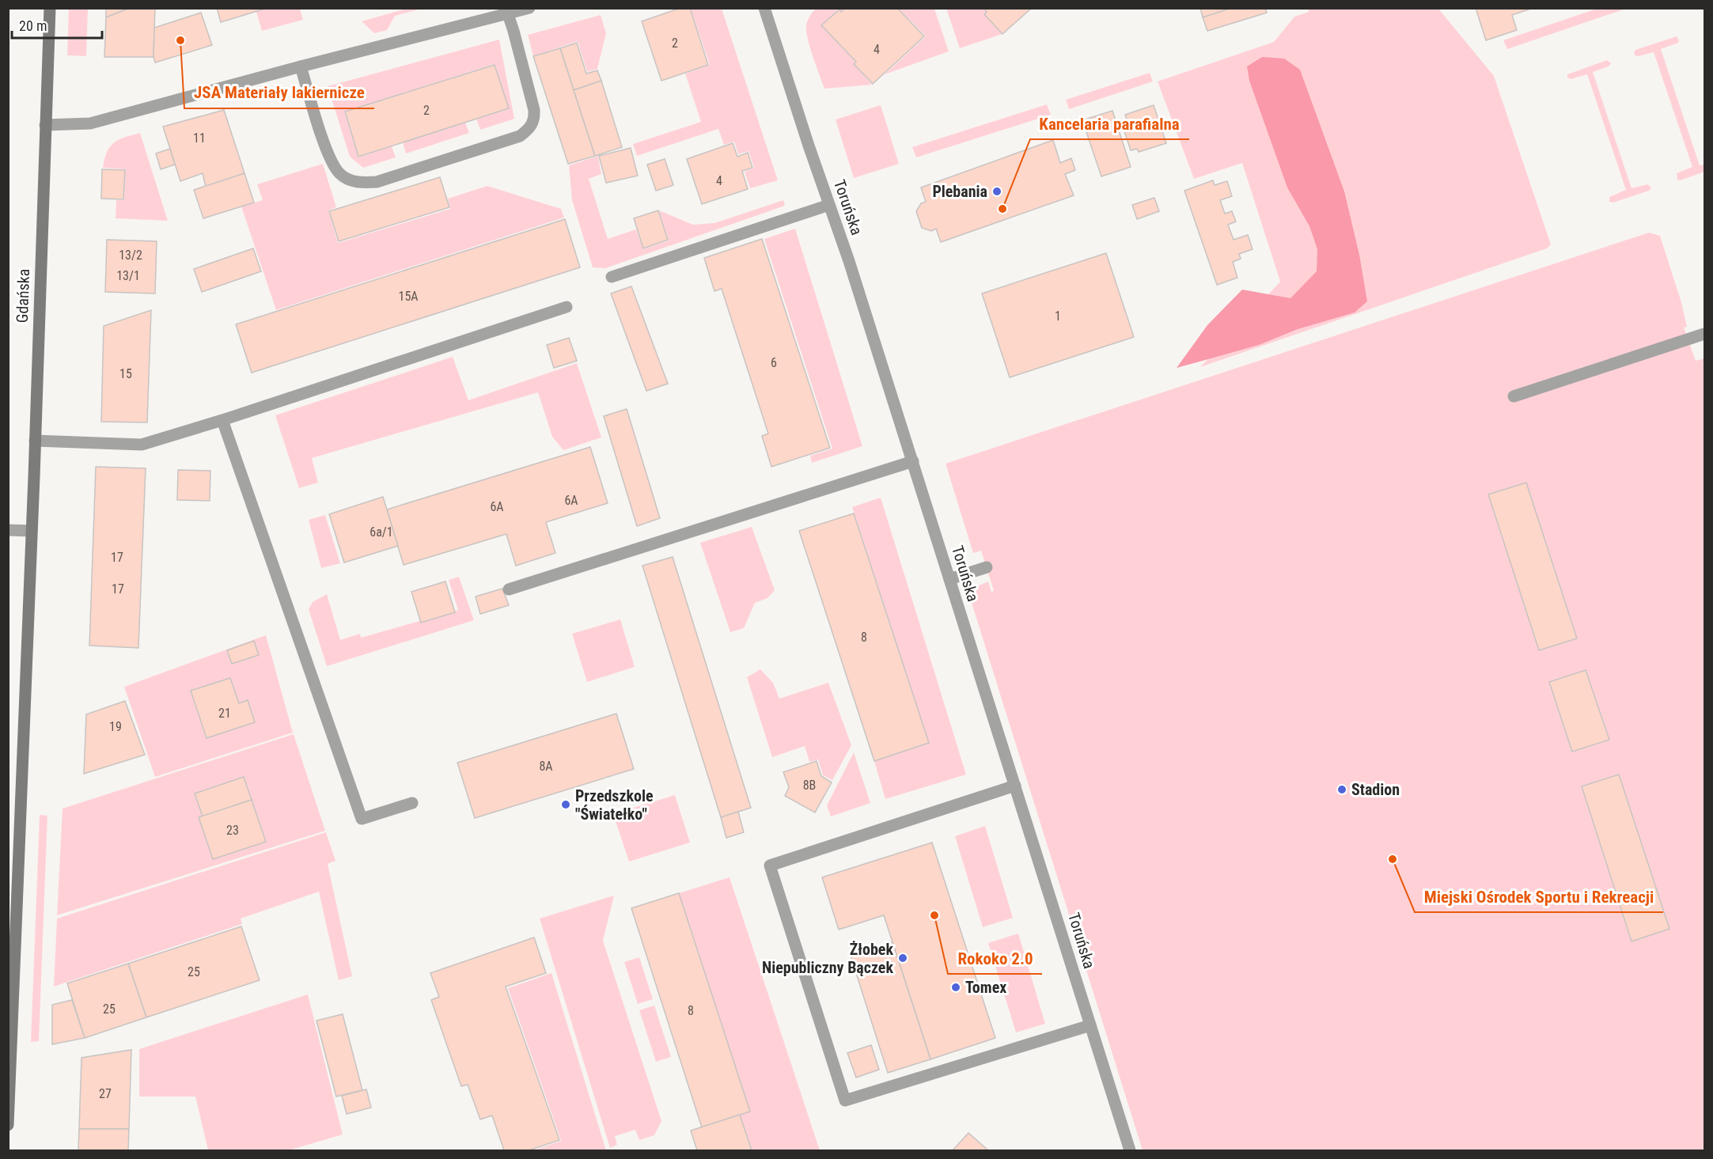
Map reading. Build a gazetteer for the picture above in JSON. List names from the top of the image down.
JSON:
{
  "streets": {
    "street": ["Toruńska", "Gdańska"]
  },
  "places": [
    "JSA Materiały lakiernicze",
    "Plebania",
    "Kancelaria parafialna",
    "Stadion",
    "Przedszkole \"Światełko\"",
    "Miejski Ośrodek Sportu i Rekreacji",
    "Rokoko 2.0",
    "Żłobek Niepubliczny Bączek",
    "Tomex"
  ],
  "house_numbers": [
    "2",
    "4",
    "2",
    "11",
    "4",
    "13/2",
    "13/1",
    "15A",
    "1",
    "6",
    "15",
    "6A",
    "6A",
    "6a/1",
    "17",
    "17",
    "8",
    "21",
    "19",
    "8A",
    "8B",
    "23",
    "25",
    "25",
    "8",
    "27"
  ],
  "scale_bar": "20 m"
}
